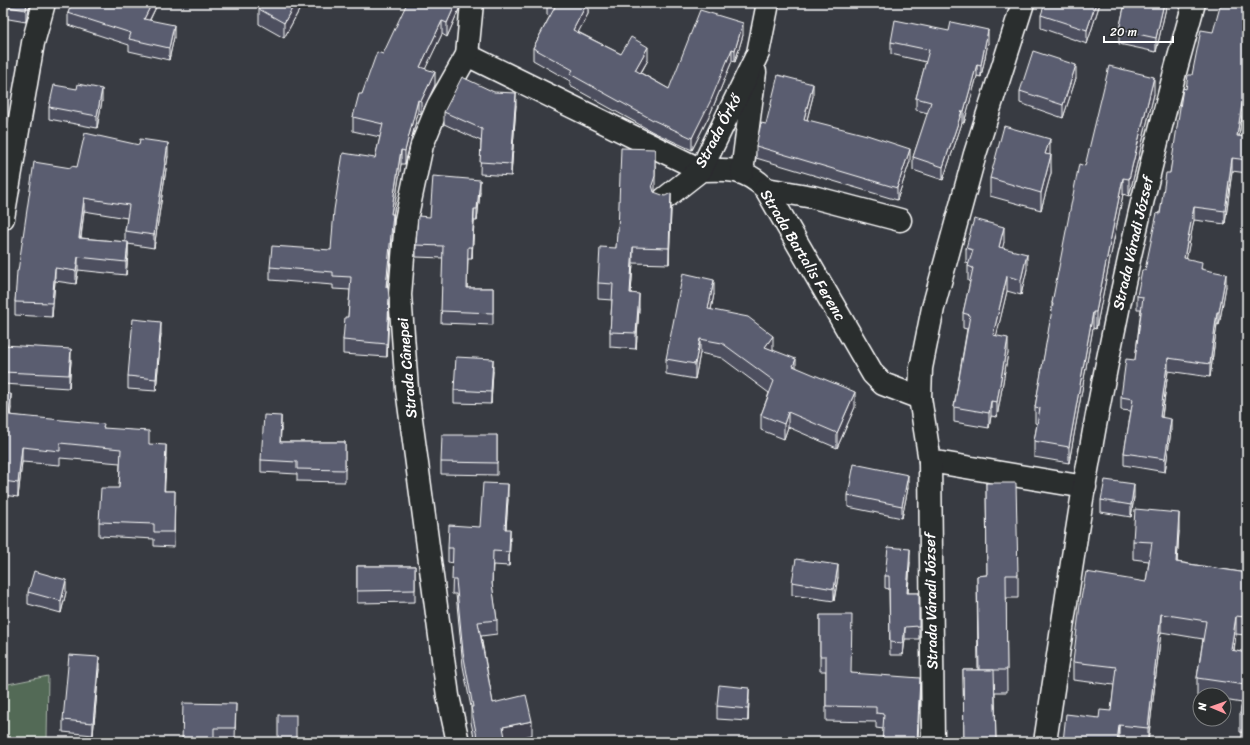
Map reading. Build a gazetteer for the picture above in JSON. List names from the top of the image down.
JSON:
{
  "streets": {
    "street": [
      "Strada Őrkő",
      "Strada Váradi József",
      "Strada Bartalis Ferenc",
      "Strada Cânepei"
    ]
  },
  "crossings": [
    ["Strada Őrkő", "Strada Bartalis Ferenc"],
    ["Strada Váradi József", "Strada Bartalis Ferenc"],
    ["Strada Bartalis Ferenc", "Strada Cânepei"]
  ],
  "scale_bar": "20 m",
  "north": "left"
}
